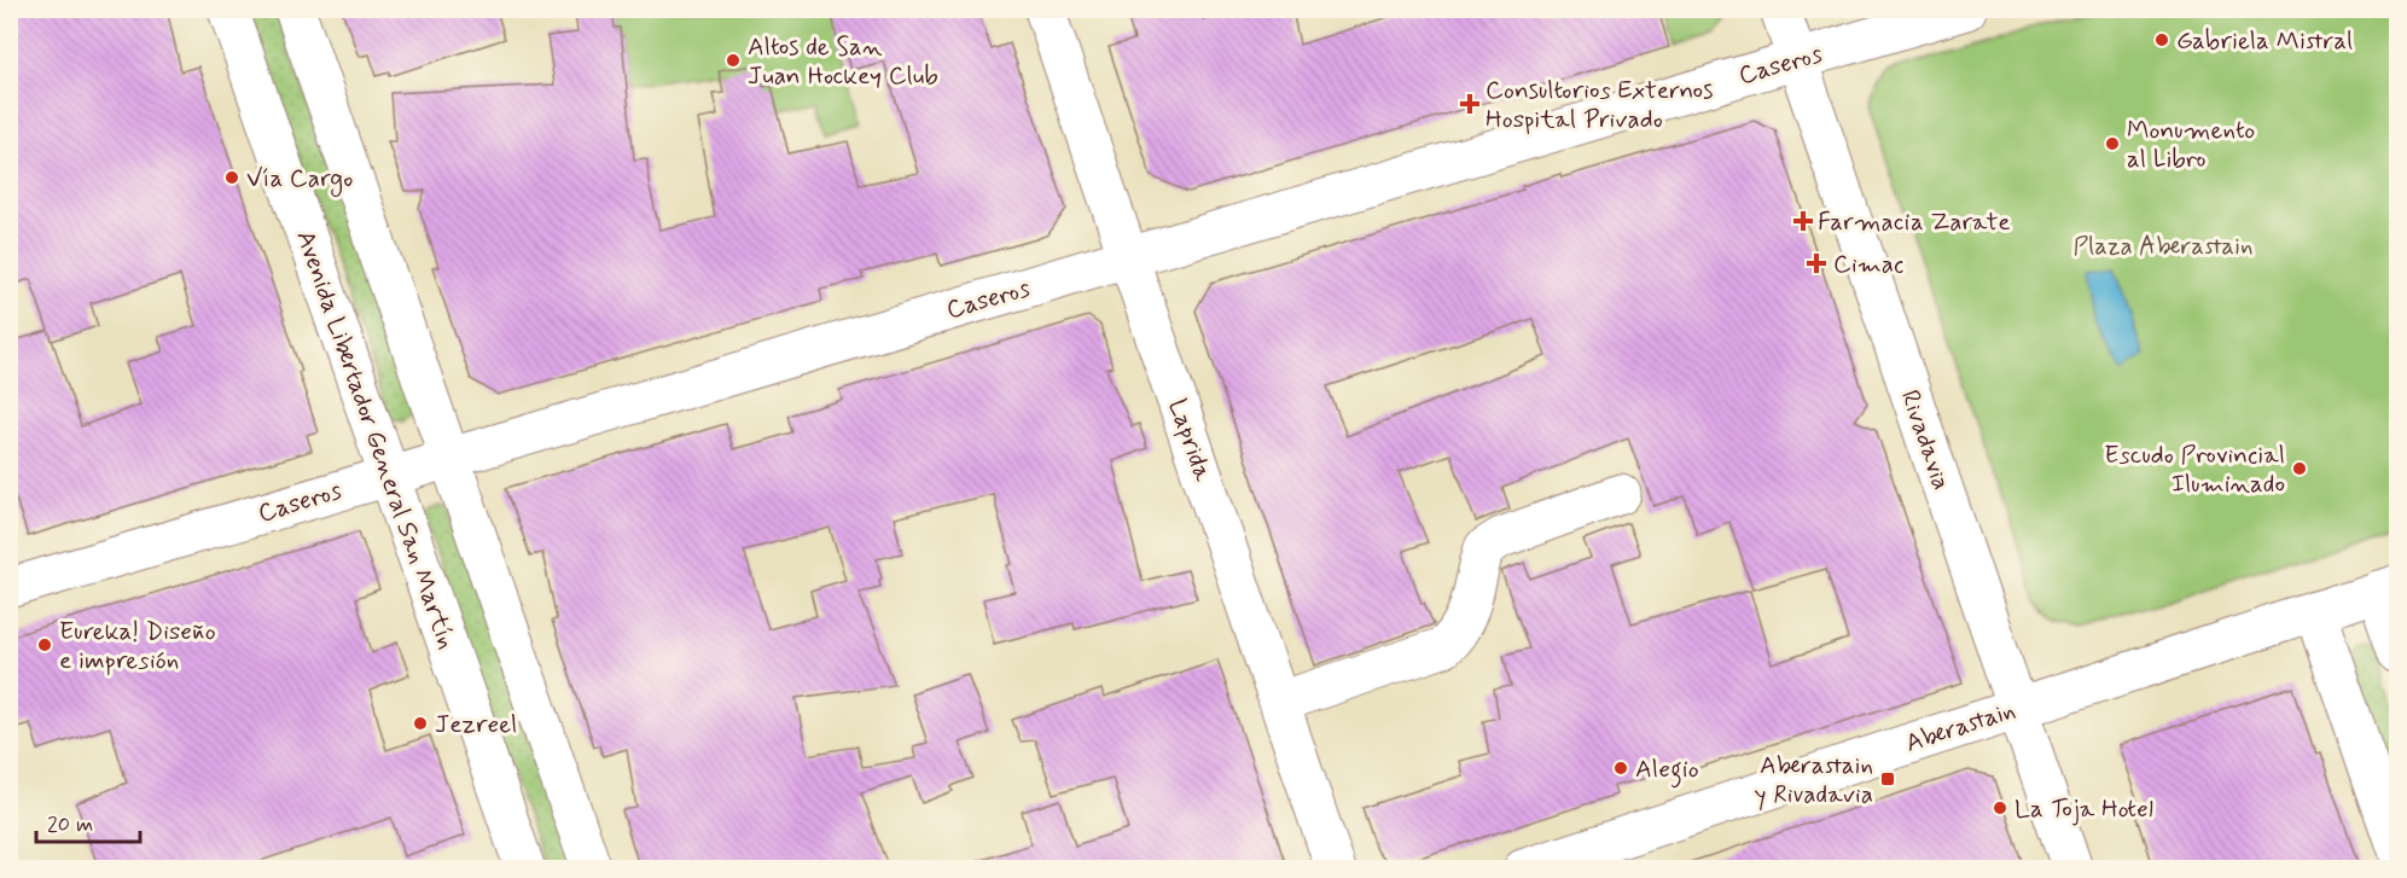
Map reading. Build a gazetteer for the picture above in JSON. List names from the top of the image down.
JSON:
{
  "streets": {
    "street": [
      "Caseros",
      "Avenida Libertador General San Martín",
      "Laprida",
      "Rivadavia",
      "Aberastain"
    ]
  },
  "crossings": [
    ["Caseros", "Avenida Libertador General San Martín"],
    ["Caseros", "Laprida"],
    ["Caseros", "Rivadavia"],
    ["Rivadavia", "Aberastain"]
  ],
  "parks": ["Plaza Aberastain"],
  "places": {
    "other": [
      "Gabriela Mistral",
      "Altos de San Juan Hockey Club",
      "Monumento al Libro",
      "Vía Cargo",
      "Escudo Provincial Iluminado",
      "Eureka! Diseño e impresión",
      "Jezreel",
      "Alegio",
      "La Toja Hotel"
    ],
    "health": ["Consultorios Externos Hospital Privado", "Farmacia Zarate", "Cimac"],
    "transit": ["Aberastain y Rivadavia"]
  },
  "scale_bar": "20 m"
}
